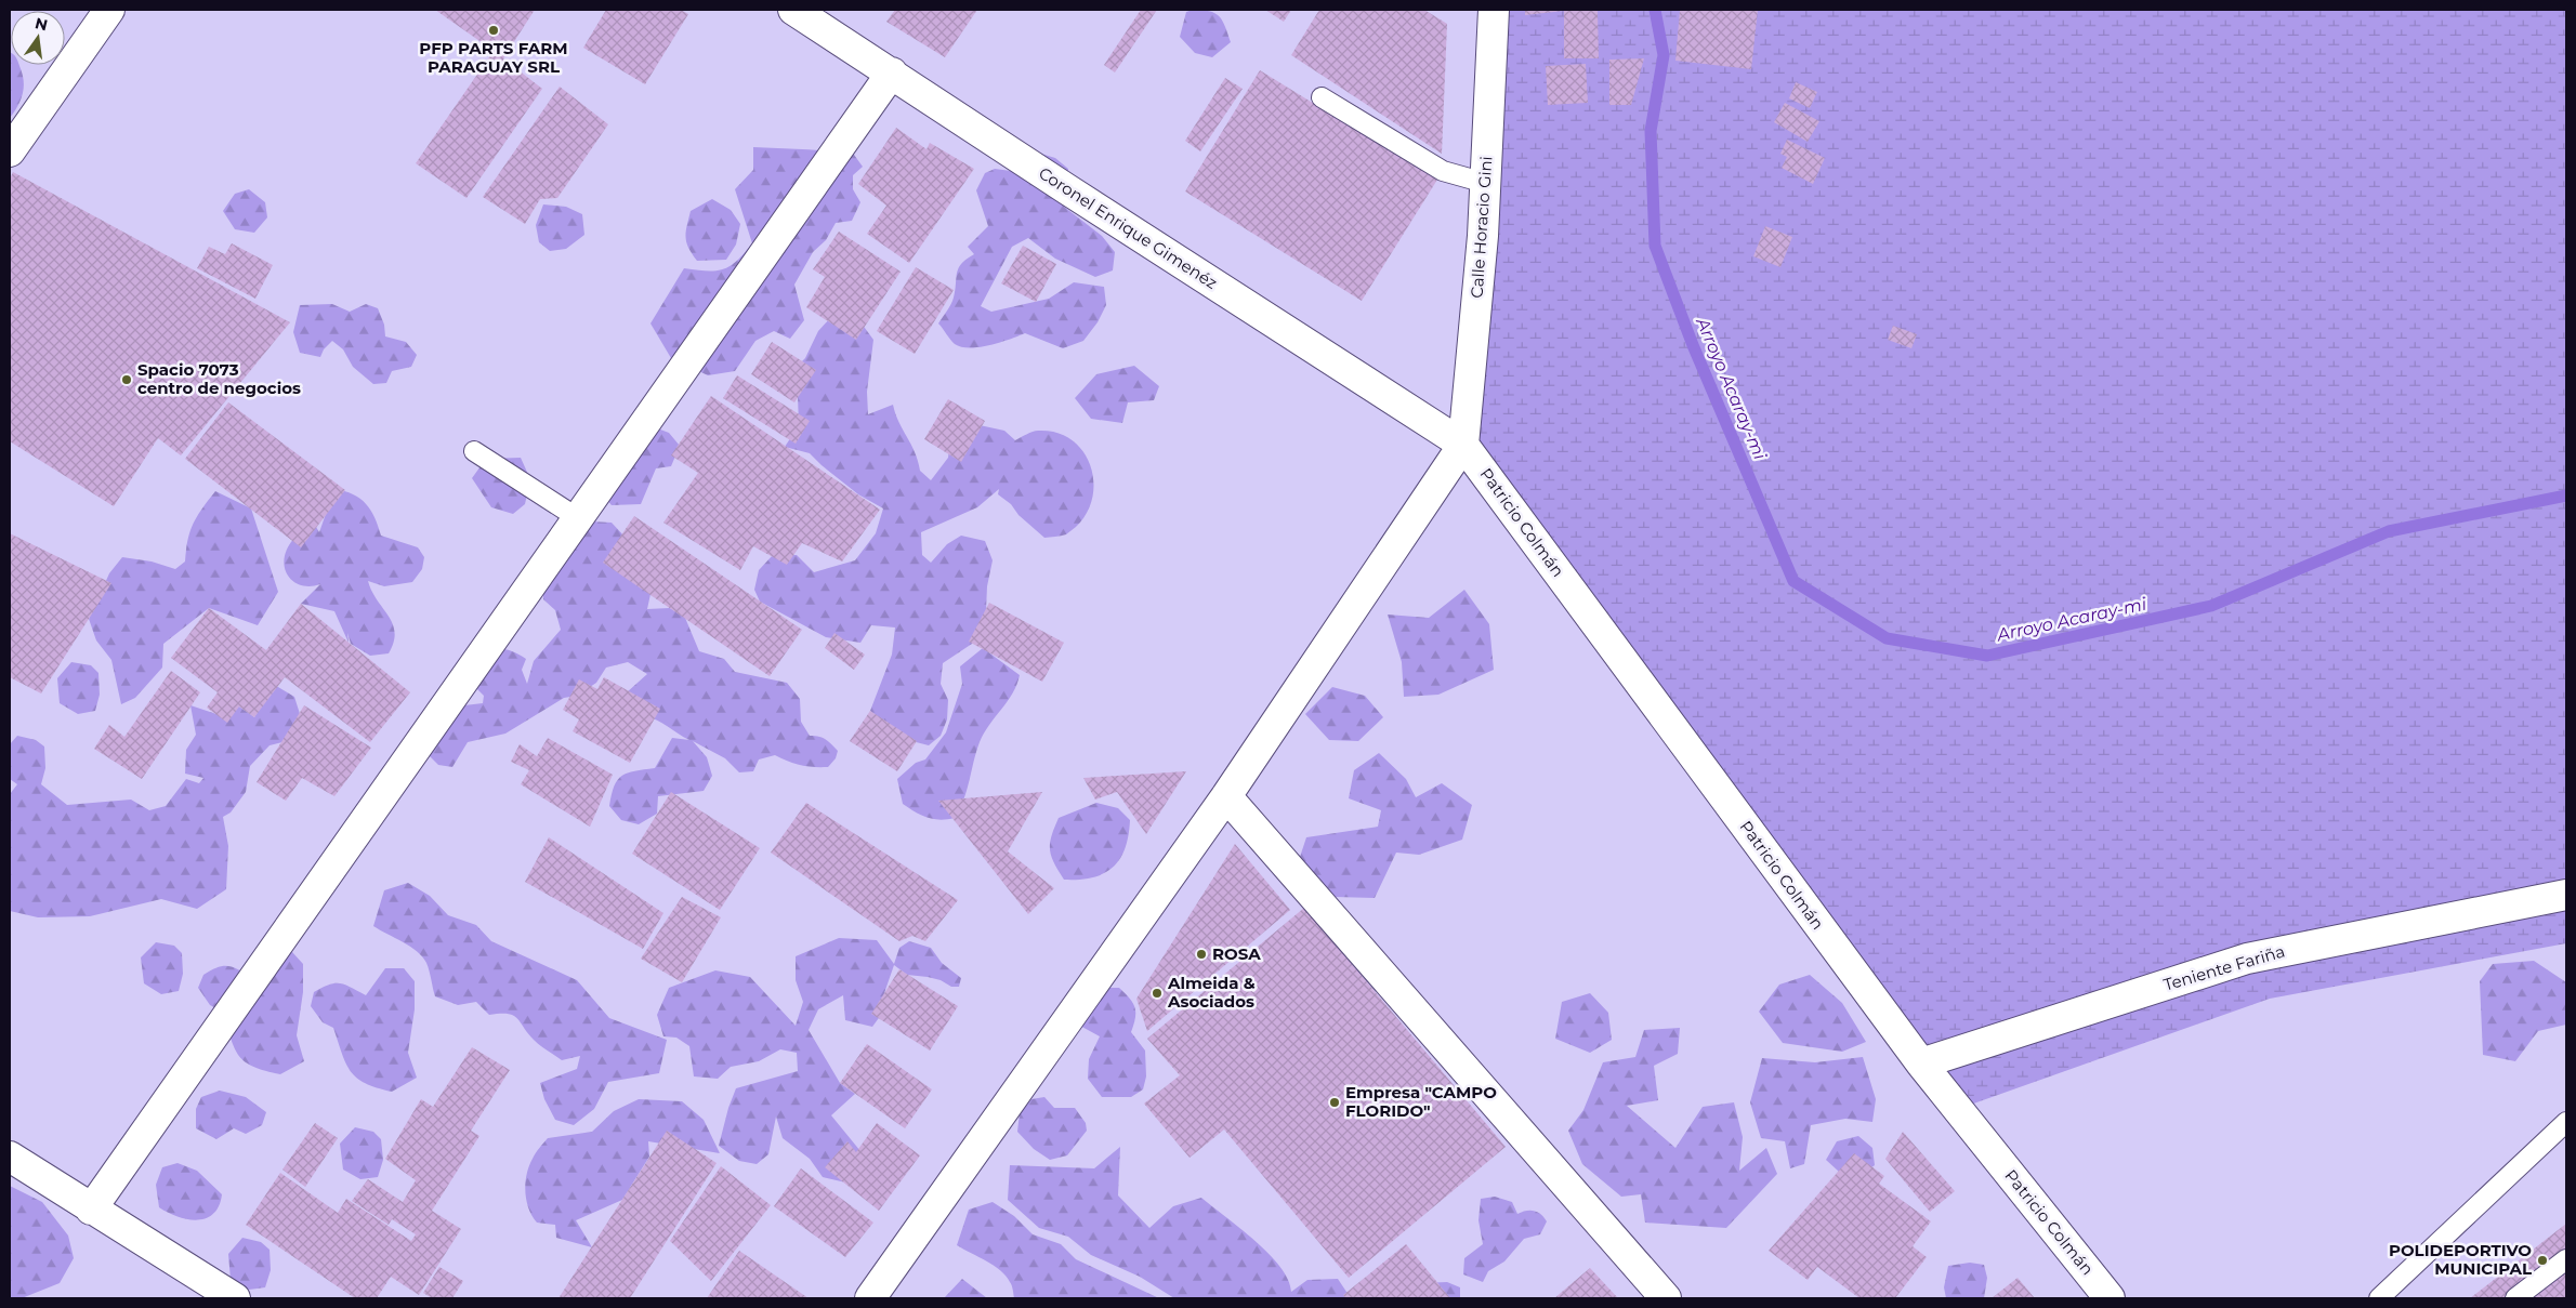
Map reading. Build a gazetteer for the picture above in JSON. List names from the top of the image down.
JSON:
{
  "streets": {
    "street": [
      "Calle Horacio Gini",
      "Coronel Enrique Gimenéz",
      "Patricio Colmán",
      "Teniente Fariña"
    ]
  },
  "crossings": [
    ["Calle Horacio Gini", "Coronel Enrique Gimenéz"],
    ["Calle Horacio Gini", "Patricio Colmán"],
    ["Coronel Enrique Gimenéz", "Patricio Colmán"],
    ["Patricio Colmán", "Teniente Fariña"]
  ],
  "water": ["Arroyo Acaray-mi"],
  "places": [
    "PFP PARTS FARM PARAGUAY SRL",
    "Spacio 7073 centro de negocios",
    "ROSA",
    "Almeida & Asociados",
    "Empresa \"CAMPO FLORIDO\"",
    "POLIDEPORTIVO MUNICIPAL"
  ],
  "north": "top"
}
